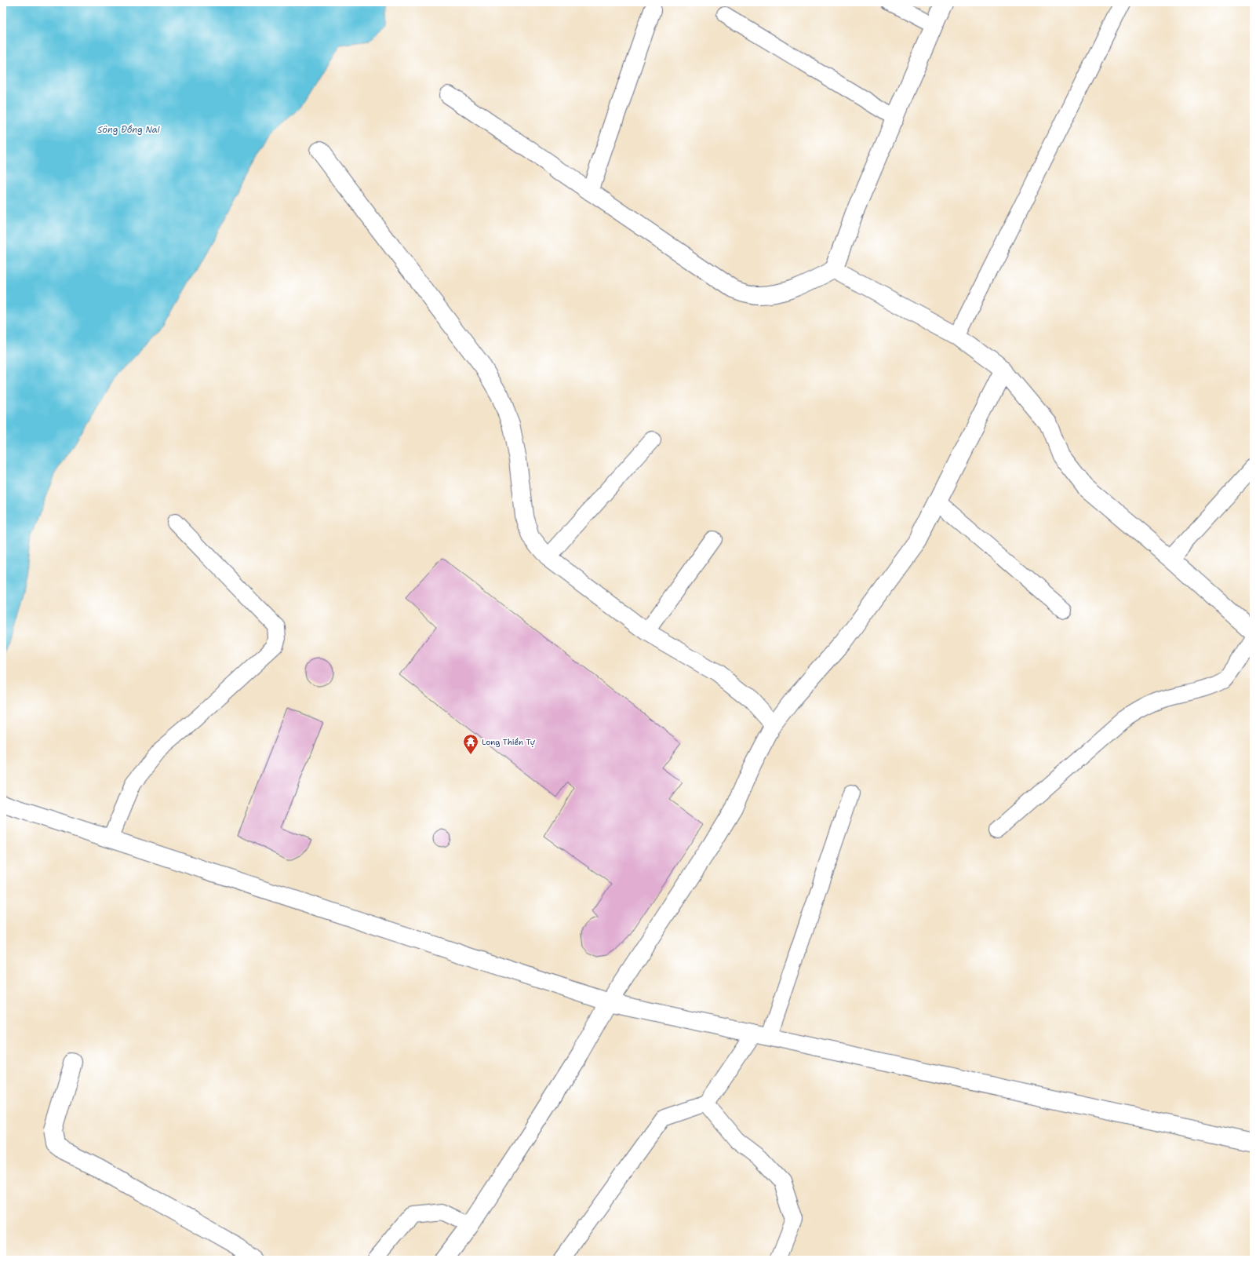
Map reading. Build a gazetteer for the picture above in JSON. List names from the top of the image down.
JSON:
{
  "water": ["Sông Đồng Nai"],
  "places": {
    "temple": ["Long Thiền Tự"]
  }
}
